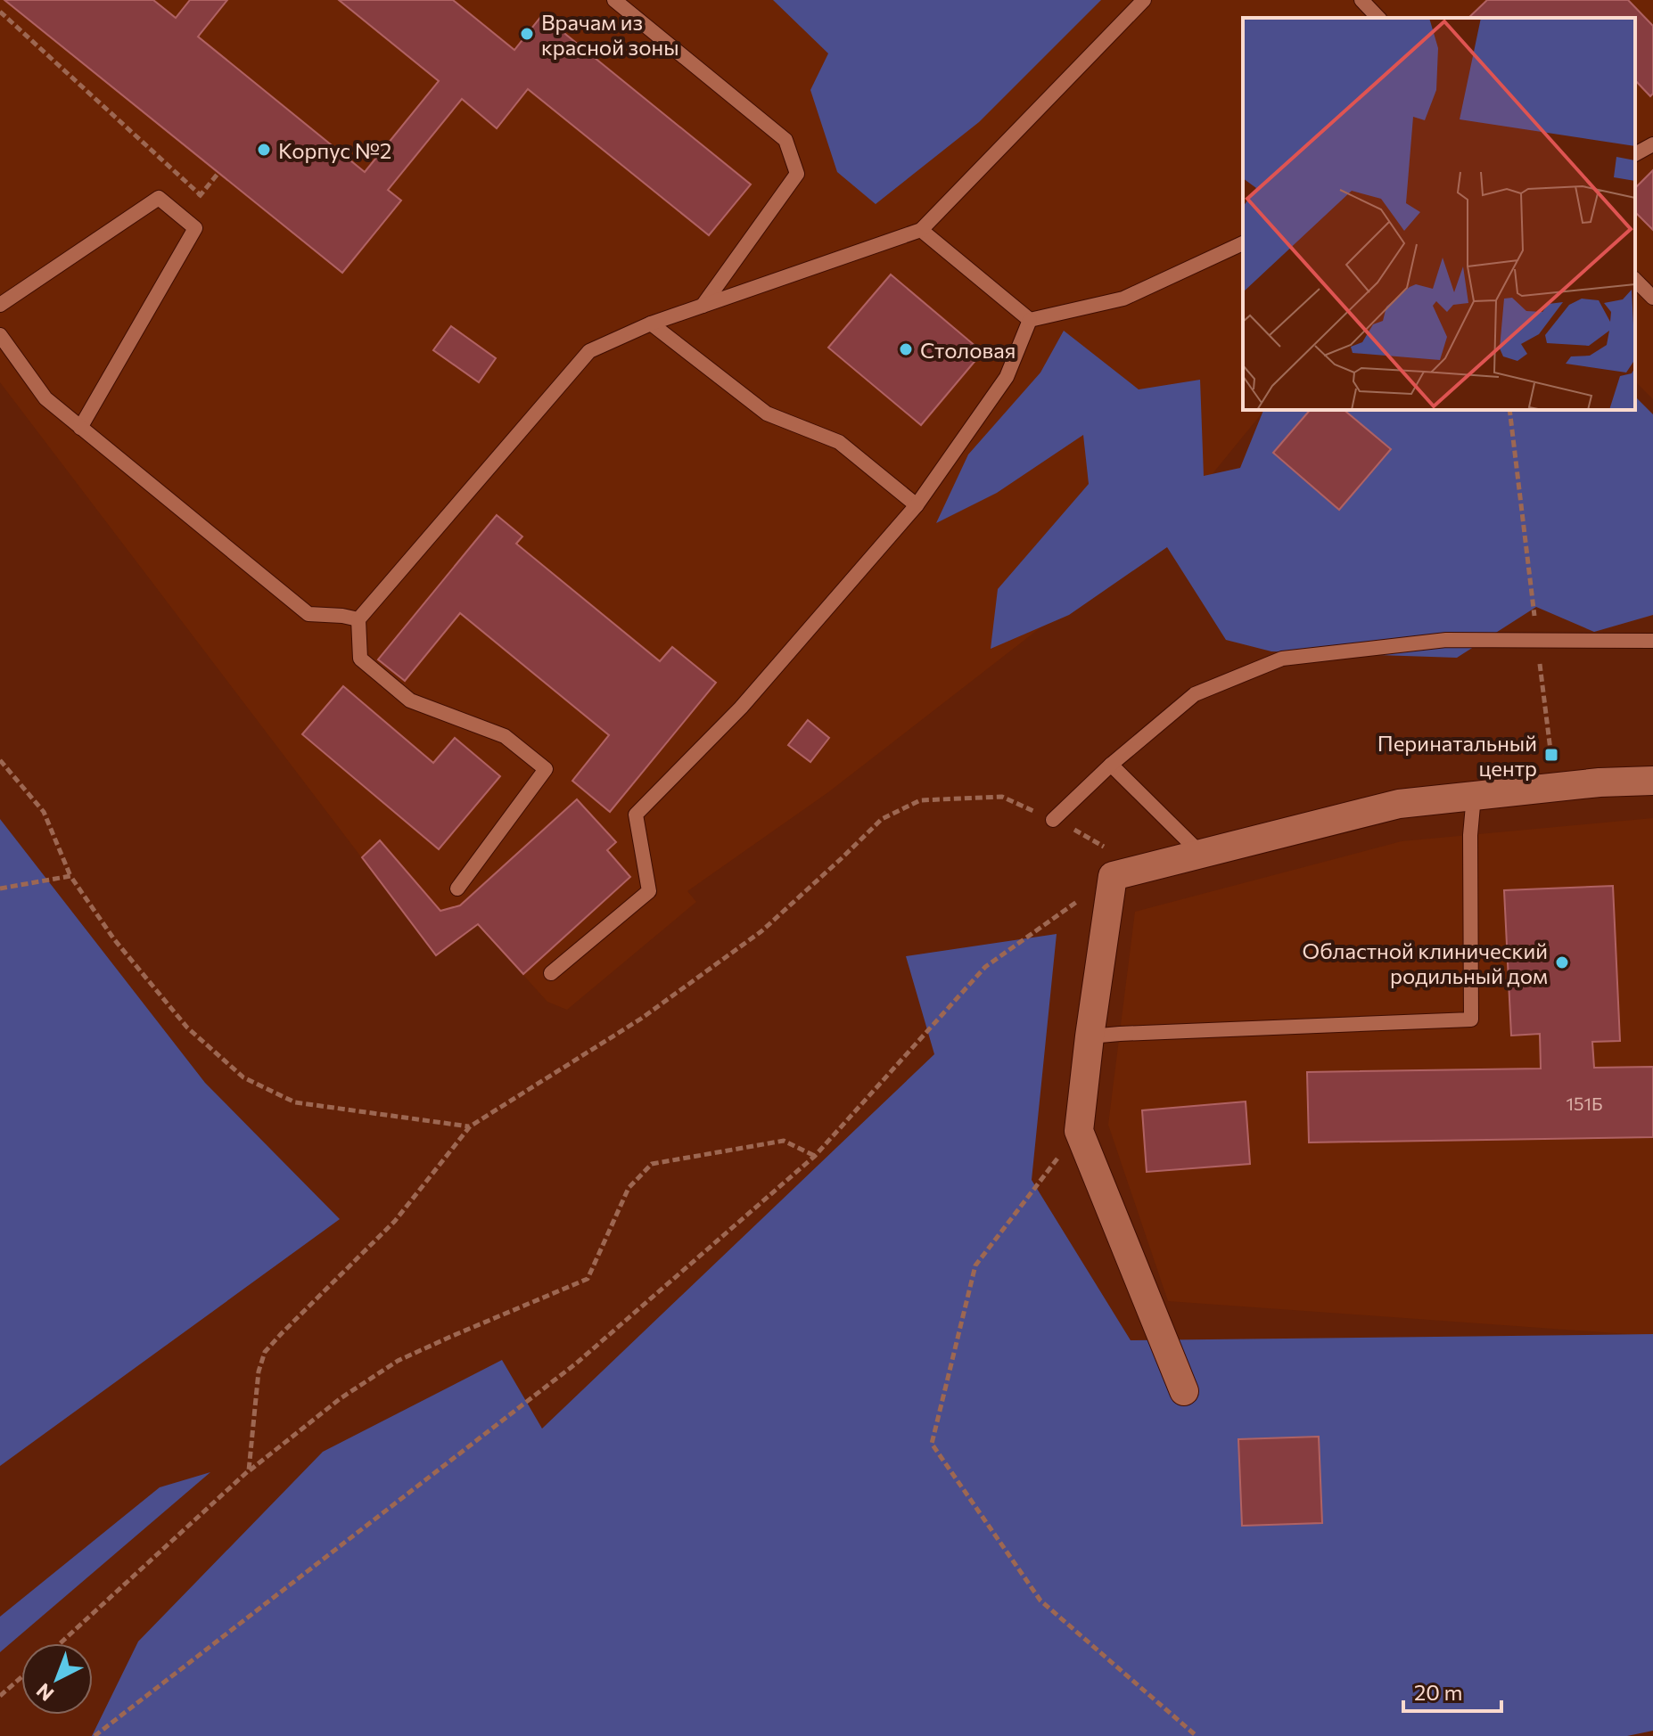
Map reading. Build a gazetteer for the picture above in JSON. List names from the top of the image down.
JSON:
{
  "places": {
    "other": [
      "Врачам из красной зоны",
      "Корпус №2",
      "Столовая",
      "Областной клинический родильный дом"
    ],
    "transit": ["Перинатальный центр"]
  },
  "house_numbers": ["151Б"],
  "scale_bar": "20 m",
  "north": "bottom left"
}
